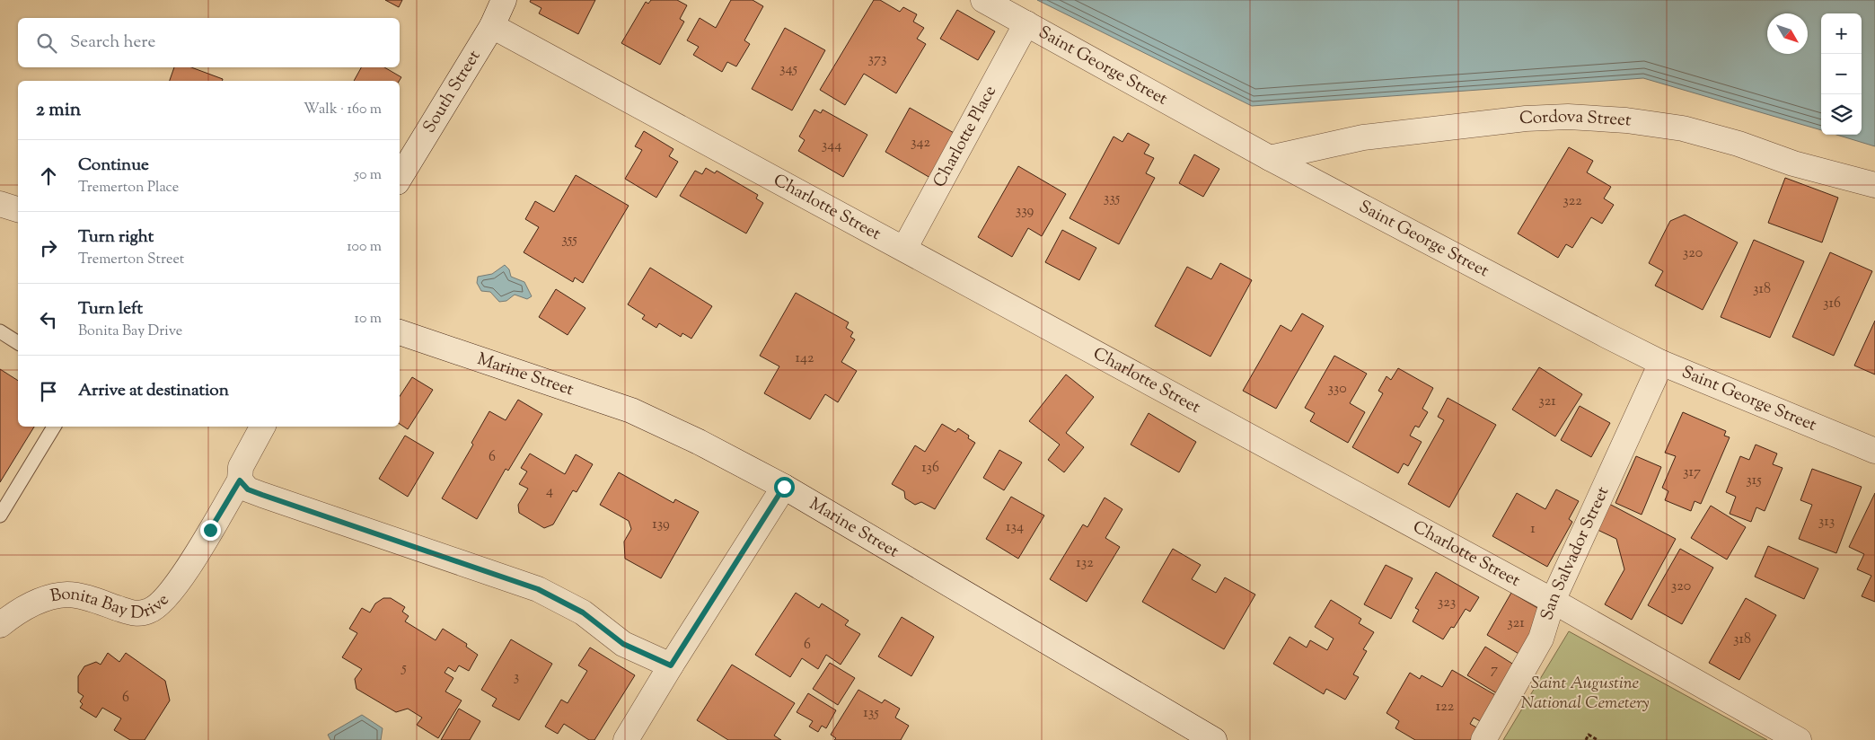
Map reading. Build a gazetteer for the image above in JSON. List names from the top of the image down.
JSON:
{
  "streets": {
    "street": [
      "Saint George Street",
      "South Street",
      "Cordova Street",
      "Charlotte Place",
      "Charlotte Street",
      "Marine Street",
      "San Salvador Street",
      "Bonita Bay Drive"
    ]
  },
  "crossings": [
    ["Saint George Street", "Cordova Street"],
    ["Saint George Street", "Charlotte Place"],
    ["Saint George Street", "San Salvador Street"],
    ["South Street", "Charlotte Street"],
    ["Charlotte Place", "Charlotte Street"],
    ["Charlotte Street", "San Salvador Street"]
  ],
  "parks": ["Saint Augustine National Cemetery"],
  "house_numbers": [
    "373",
    "345",
    "342",
    "344",
    "335",
    "322",
    "339",
    "355",
    "320",
    "318",
    "316",
    "142",
    "330",
    "321",
    "6",
    "136",
    "317",
    "315",
    "4",
    "313",
    "139",
    "134",
    "1",
    "132",
    "320",
    "323",
    "321",
    "318",
    "6",
    "5",
    "7",
    "3",
    "6",
    "122",
    "135"
  ],
  "north": "bottom right",
  "page": {
    "map_buttons": ["+", "−"],
    "search": "Search here",
    "heading": ["2 min", "Walk · 160 m"],
    "list": [
      ["Continue", "Tremerton Place", "50 m"],
      ["Turn right", "Tremerton Street", "100 m"],
      ["Turn left", "Bonita Bay Drive", "10 m"],
      "Arrive at destination"
    ]
  }
}
